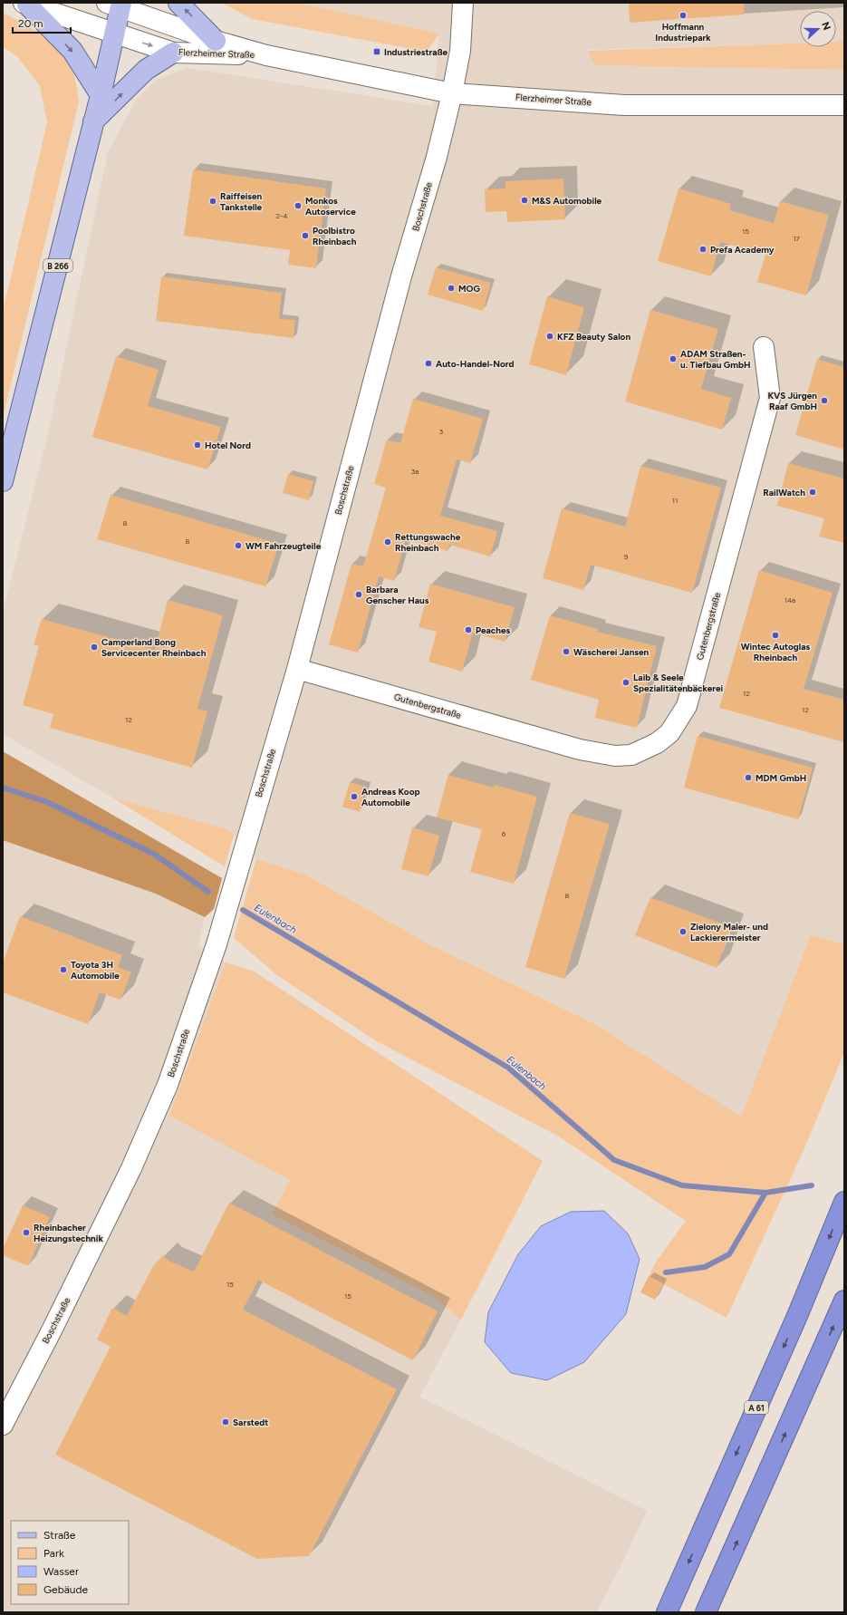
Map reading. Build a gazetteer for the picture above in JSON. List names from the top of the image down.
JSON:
{
  "streets": {
    "highway": ["A 61"],
    "main road": ["B 266"],
    "street": ["Flerzheimer Straße", "Boschstraße", "Gutenbergstraße"]
  },
  "crossings": [
    ["Flerzheimer Straße", "Boschstraße"],
    ["Flerzheimer Straße", "B 266"],
    ["Boschstraße", "Gutenbergstraße"]
  ],
  "water": ["Eulenbach"],
  "places": {
    "other": [
      "Hoffmann Industriepark",
      "M&S Automobile",
      "Raiffeisen Tankstelle",
      "Monkos Autoservice",
      "Poolbistro Rheinbach",
      "Prefa Academy",
      "MOG",
      "KFZ Beauty Salon",
      "ADAM Straßen- u. Tiefbau GmbH",
      "Auto-Handel-Nord",
      "KVS Jürgen Raaf GmbH",
      "Hotel Nord",
      "RailWatch",
      "Rettungswache Rheinbach",
      "WM Fahrzeugteile",
      "Barbara Genscher Haus",
      "Peaches",
      "Wintec Autoglas Rheinbach",
      "Camperland Bong Servicecenter Rheinbach",
      "Wäscherei Jansen",
      "Laib & Seele Spezialitätenbäckerei",
      "MDM GmbH",
      "Andreas Koop Automobile",
      "Zielony Maler- und Lackierermeister",
      "Toyota 3H Automobile",
      "Rheinbacher Heizungstechnik",
      "Sarstedt"
    ],
    "transit": ["Industriestraße"]
  },
  "house_numbers": [
    "2-4",
    "15",
    "17",
    "3",
    "3a",
    "11",
    "8",
    "8",
    "9",
    "14a",
    "12",
    "12",
    "12",
    "6",
    "8",
    "15",
    "15"
  ],
  "legend": [
    "Straße",
    "Park",
    "Wasser",
    "Gebäude"
  ],
  "scale_bar": "20 m",
  "north": "right"
}
